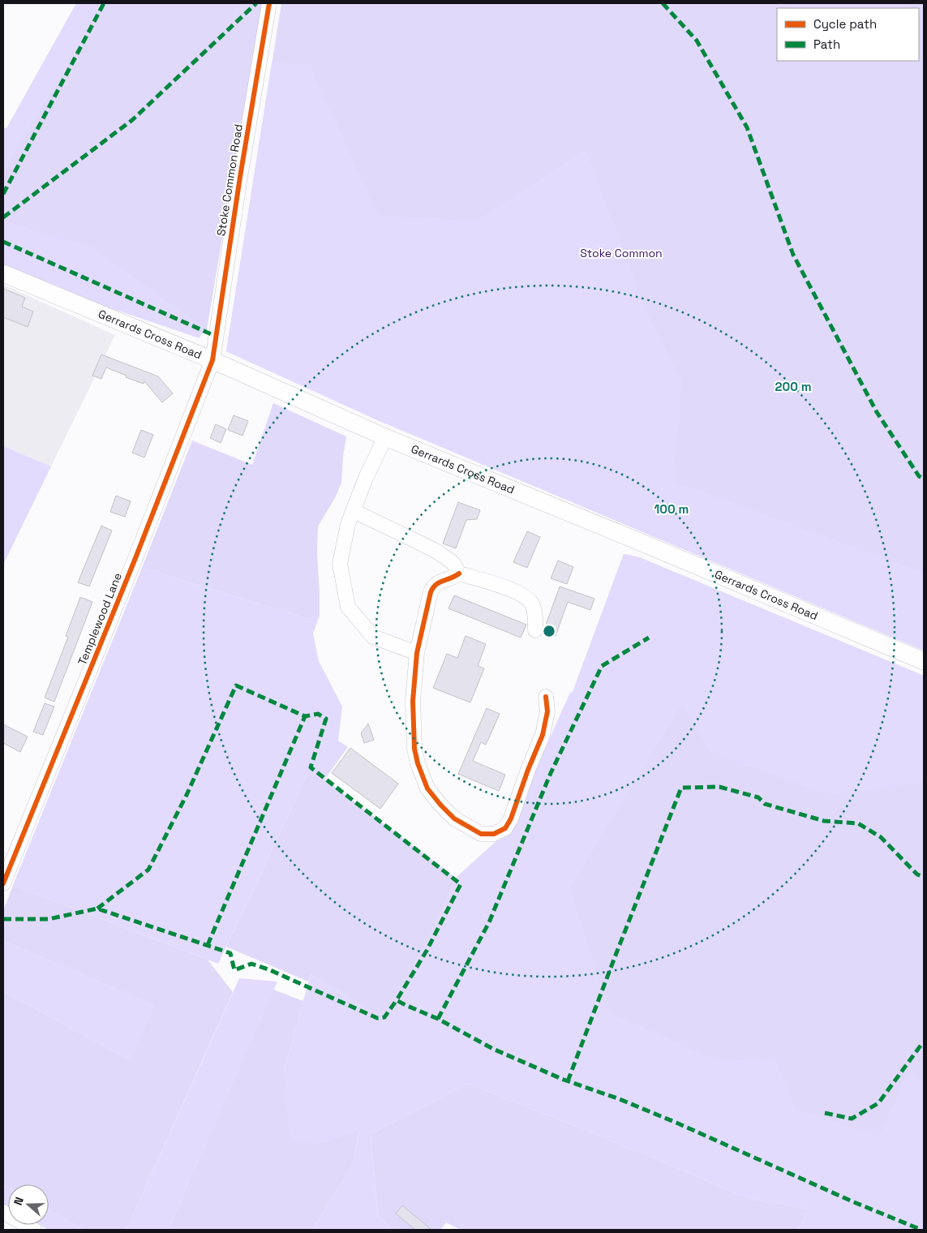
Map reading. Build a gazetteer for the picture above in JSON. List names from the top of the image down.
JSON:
{
  "streets": {
    "main road": ["Gerrards Cross Road"],
    "street": ["Stoke Common Road", "Templewood Lane"]
  },
  "crossings": [
    ["Stoke Common Road", "Gerrards Cross Road"],
    ["Stoke Common Road", "Templewood Lane"],
    ["Gerrards Cross Road", "Templewood Lane"]
  ],
  "parks": ["Stoke Common"],
  "legend": ["Cycle path", "Path"],
  "north": "left",
  "rings": ["200 m", "100 m"]
}
